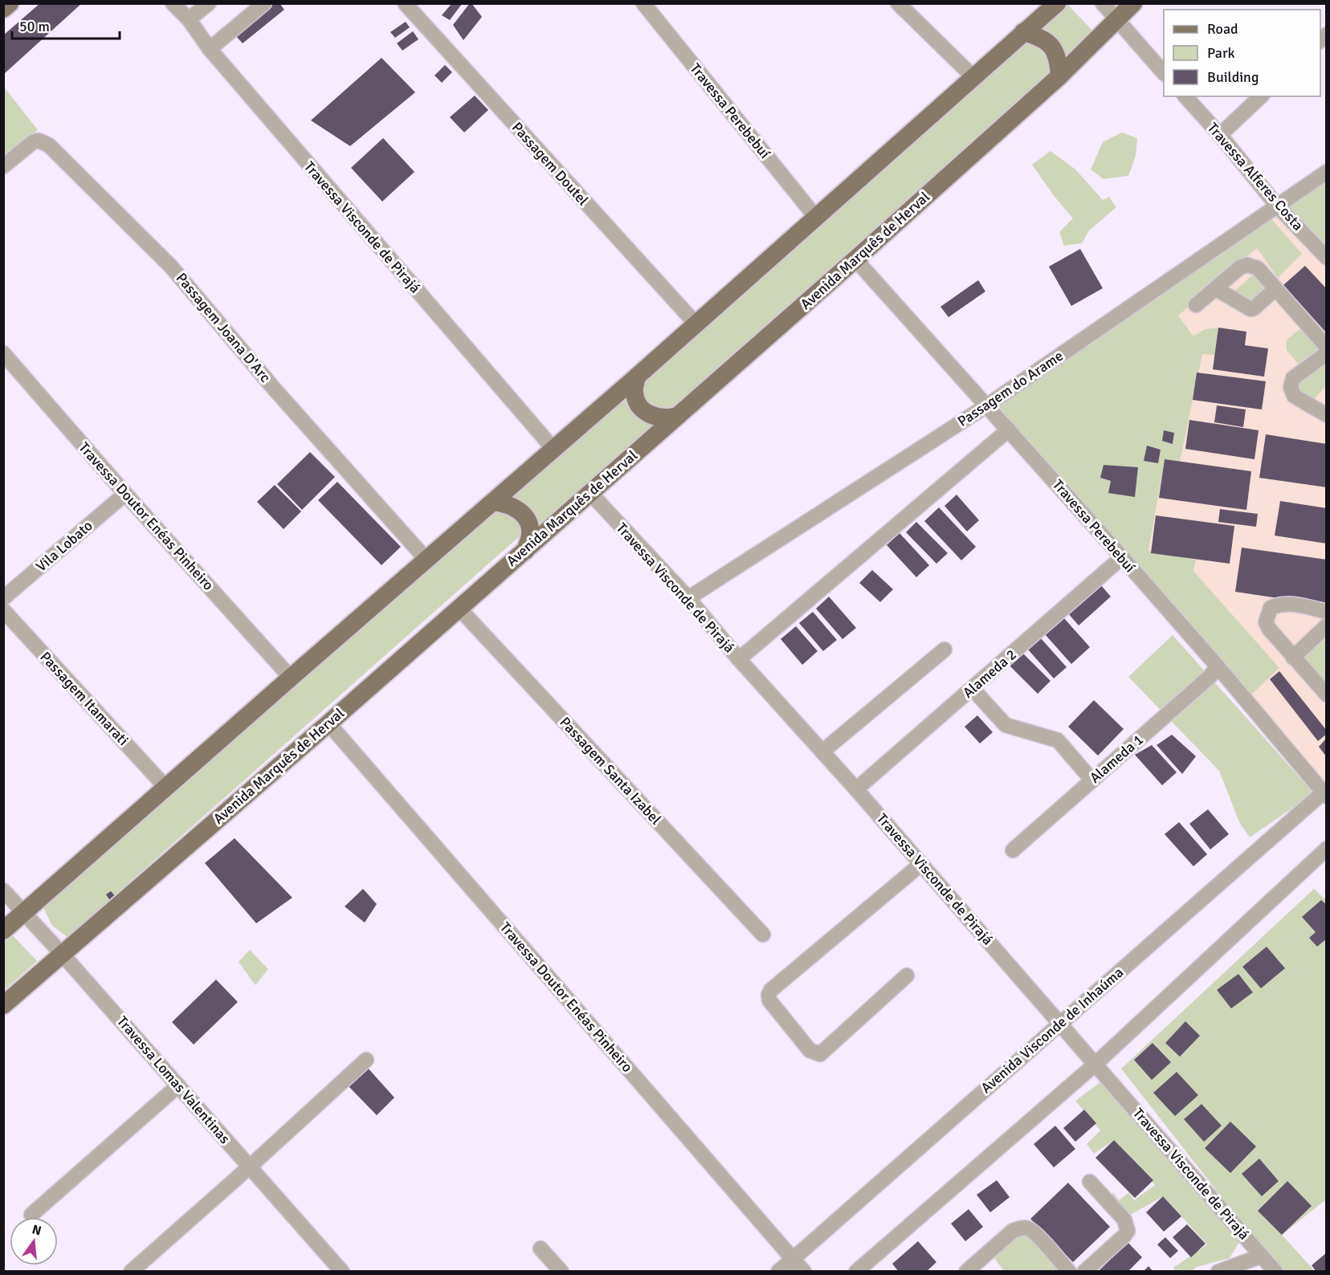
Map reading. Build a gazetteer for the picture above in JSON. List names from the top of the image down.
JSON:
{
  "streets": {
    "main road": ["Avenida Marquês de Herval"],
    "street": [
      "Travessa Perebebuí",
      "Passagem Doutel",
      "Travessa Alferes Costa",
      "Travessa Visconde de Pirajá",
      "Passagem Joana D'Arc",
      "Passagem do Arame",
      "Travessa Doutor Enéas Pinheiro",
      "Vila Lobato",
      "Alameda 2",
      "Passagem Itamarati",
      "Alameda 1",
      "Passagem Santa Izabel",
      "Avenida Visconde de Inhaúma",
      "Travessa Lomas Valentinas"
    ]
  },
  "crossings": [
    ["Travessa Perebebuí", "Avenida Marquês de Herval"],
    ["Travessa Perebebuí", "Passagem do Arame"],
    ["Travessa Perebebuí", "Alameda 2"],
    ["Travessa Perebebuí", "Alameda 1"],
    ["Travessa Perebebuí", "Avenida Visconde de Inhaúma"],
    ["Travessa Alferes Costa", "Passagem do Arame"],
    ["Travessa Visconde de Pirajá", "Avenida Marquês de Herval"],
    ["Travessa Visconde de Pirajá", "Passagem do Arame"],
    ["Travessa Visconde de Pirajá", "Alameda 2"],
    ["Travessa Visconde de Pirajá", "Avenida Visconde de Inhaúma"],
    ["Avenida Marquês de Herval", "Travessa Doutor Enéas Pinheiro"],
    ["Avenida Marquês de Herval", "Passagem Santa Izabel"],
    ["Avenida Marquês de Herval", "Travessa Lomas Valentinas"],
    ["Travessa Doutor Enéas Pinheiro", "Vila Lobato"],
    ["Travessa Doutor Enéas Pinheiro", "Avenida Visconde de Inhaúma"]
  ],
  "legend": ["Road", "Park", "Building"],
  "scale_bar": "50 m",
  "north": "top"
}
